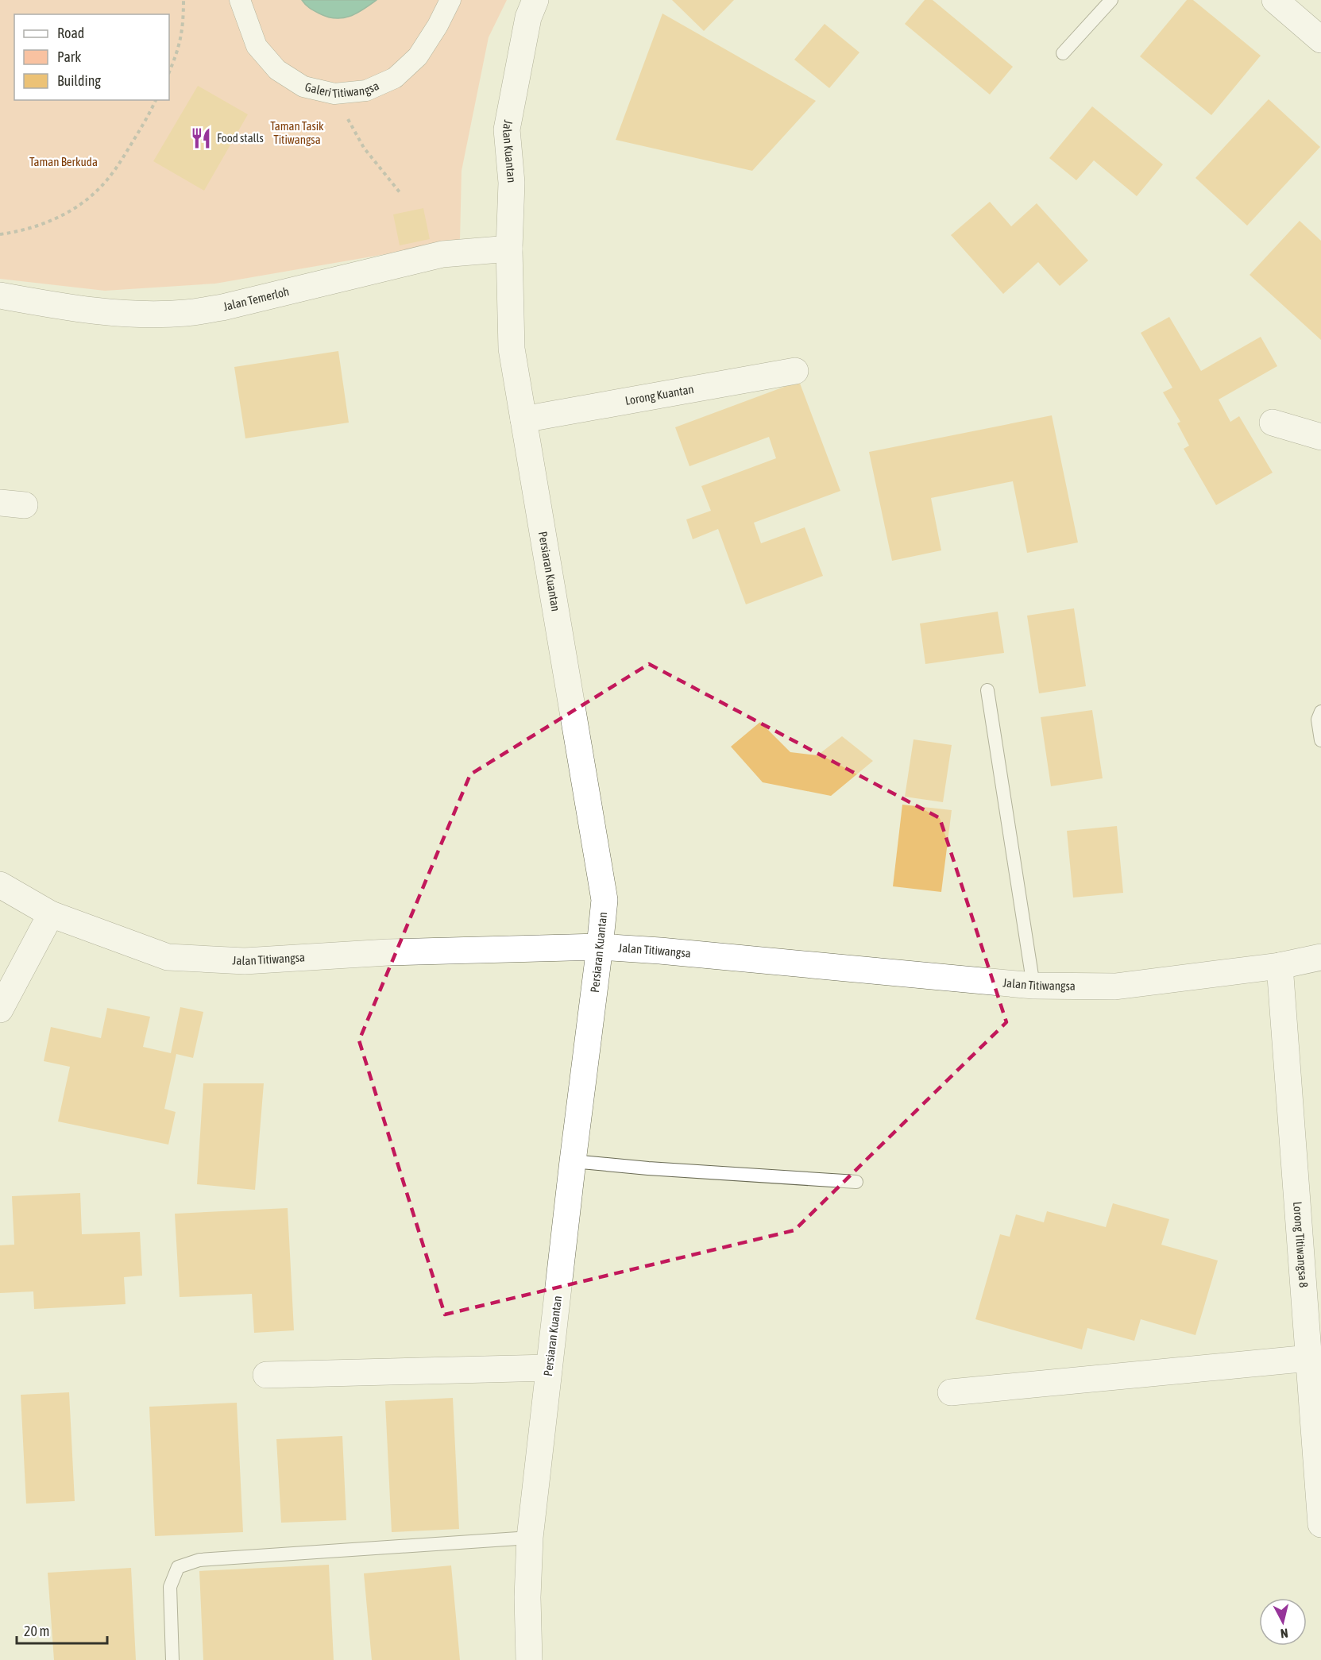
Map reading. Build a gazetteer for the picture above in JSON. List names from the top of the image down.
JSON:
{
  "streets": {
    "street": [
      "Galeri Titiwangsa",
      "Jalan Kuantan",
      "Jalan Temerloh",
      "Lorong Kuantan",
      "Persiaran Kuantan",
      "Jalan Titiwangsa",
      "Lorong Titiwangsa 8"
    ]
  },
  "crossings": [
    ["Jalan Kuantan", "Jalan Temerloh"],
    ["Jalan Kuantan", "Persiaran Kuantan"],
    ["Jalan Temerloh", "Persiaran Kuantan"],
    ["Lorong Kuantan", "Persiaran Kuantan"],
    ["Persiaran Kuantan", "Jalan Titiwangsa"],
    ["Jalan Titiwangsa", "Lorong Titiwangsa 8"]
  ],
  "parks": ["Taman Tasik Titiwangsa", "Taman Berkuda"],
  "places": {
    "restaurant": ["Food stalls"]
  },
  "legend": ["Road", "Park", "Building"],
  "scale_bar": "20 m",
  "north": "bottom"
}
